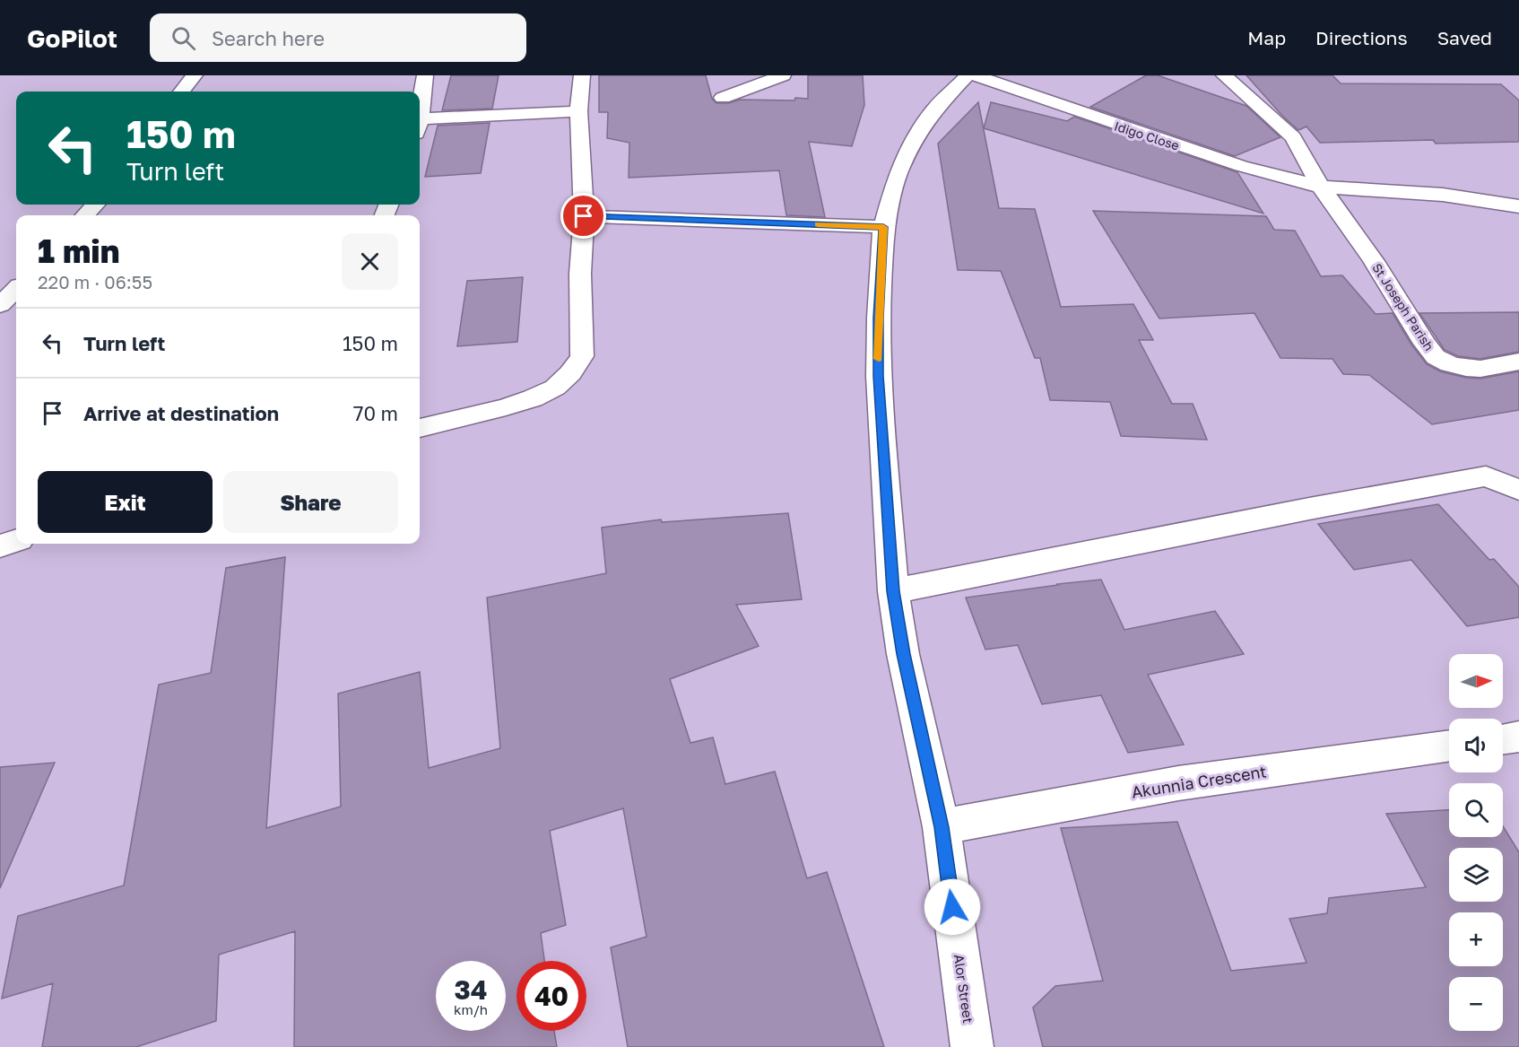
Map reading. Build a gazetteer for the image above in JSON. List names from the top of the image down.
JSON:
{
  "streets": {
    "street": [
      "Idigo Close",
      "St Joseph Parish",
      "Akunnia Crescent",
      "Alor Street"
    ]
  },
  "crossings": [
    ["Idigo Close", "St Joseph Parish"],
    ["Akunnia Crescent", "Alor Street"]
  ],
  "north": "right",
  "page": {
    "header": "GoPilot",
    "search": "Search here",
    "nav": ["Map", "Directions", "Saved"],
    "turn": ["150 m", "Turn left"],
    "heading": ["1 min", "220 m · 06:55"],
    "list": [
      {
        "name": "Turn left",
        "value": "150 m"
      },
      {
        "name": "Arrive at destination",
        "value": "70 m"
      }
    ],
    "buttons": ["Exit", "Share"],
    "map_buttons": ["+", "−"],
    "speed": "34 km/h",
    "limit": "40"
  }
}
